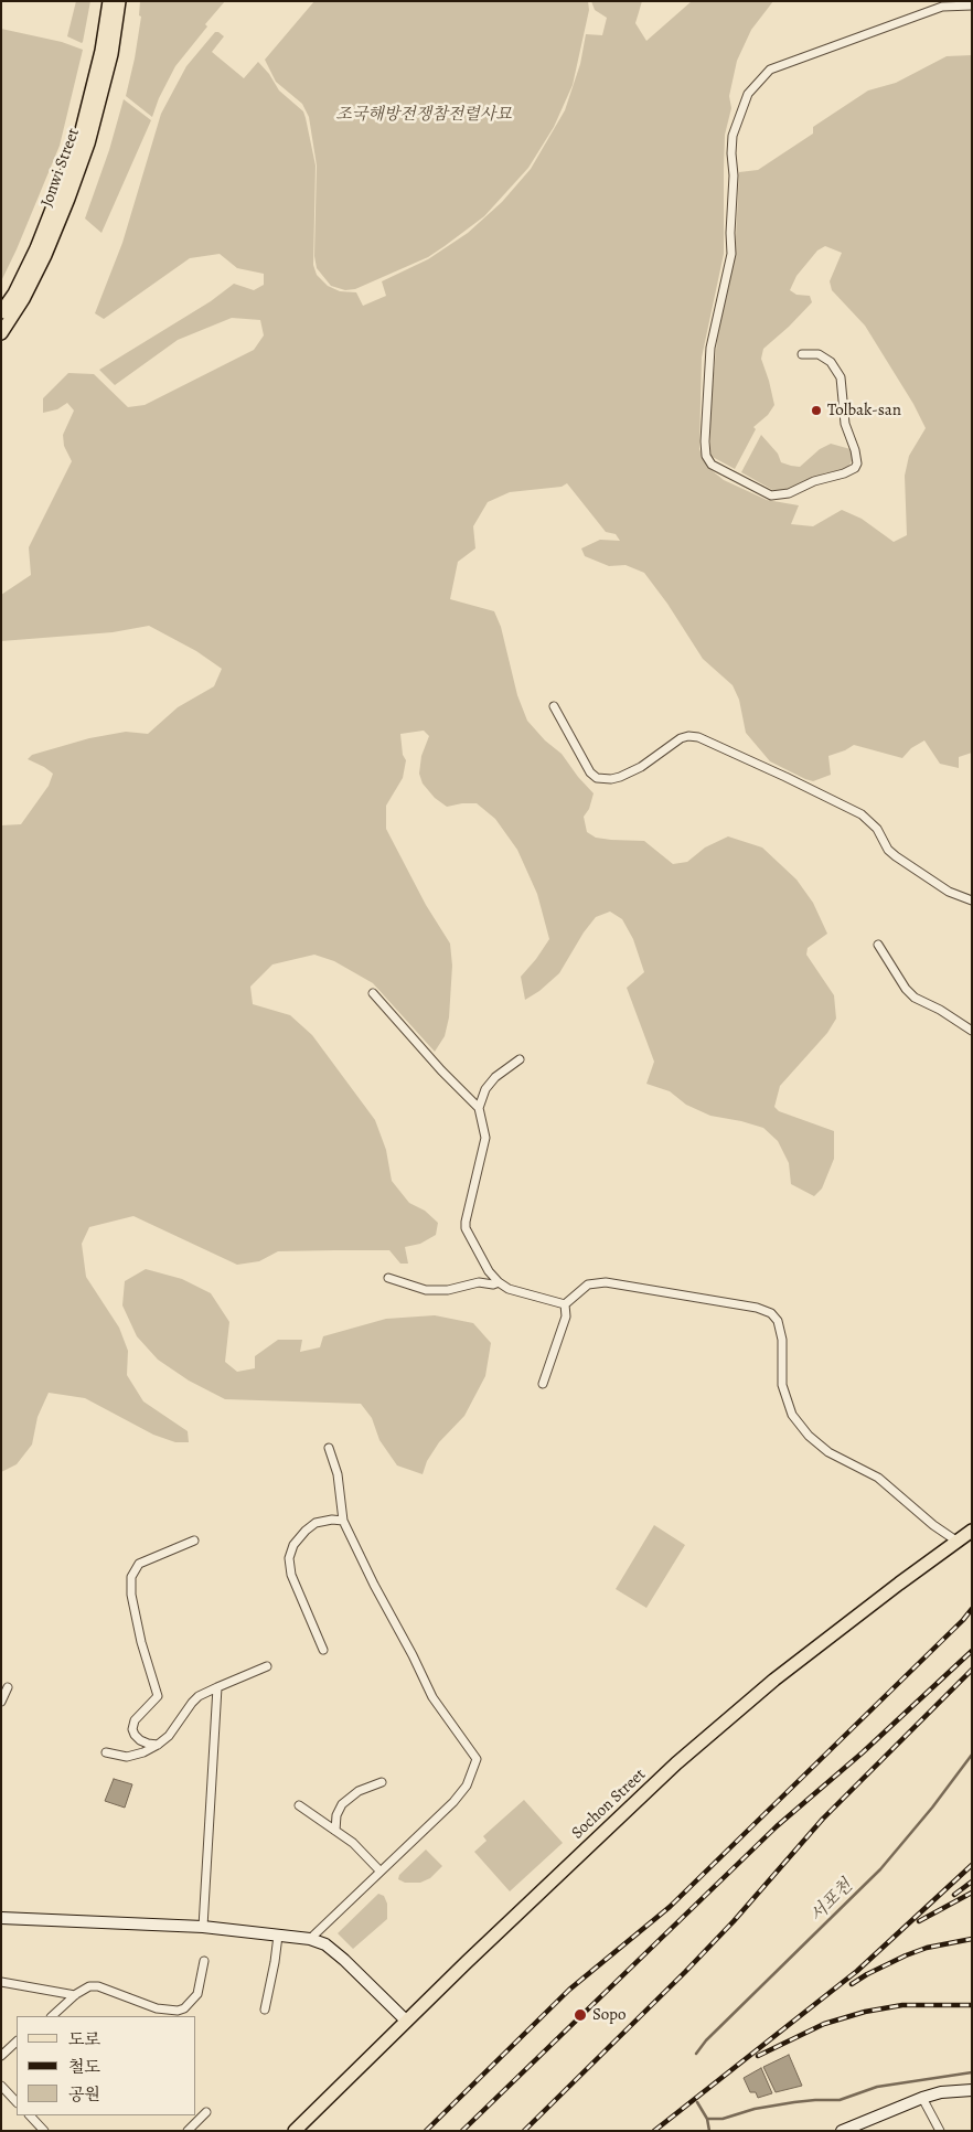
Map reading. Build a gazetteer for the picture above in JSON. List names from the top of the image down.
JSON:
{
  "streets": {
    "main road": ["Jonwi Street", "Sochon Street"]
  },
  "water": ["서포천"],
  "parks": ["조국해방전쟁참전렬사묘"],
  "places": ["Tolbak-san", "Sopo"],
  "legend": ["도로", "철도", "공원"]
}
